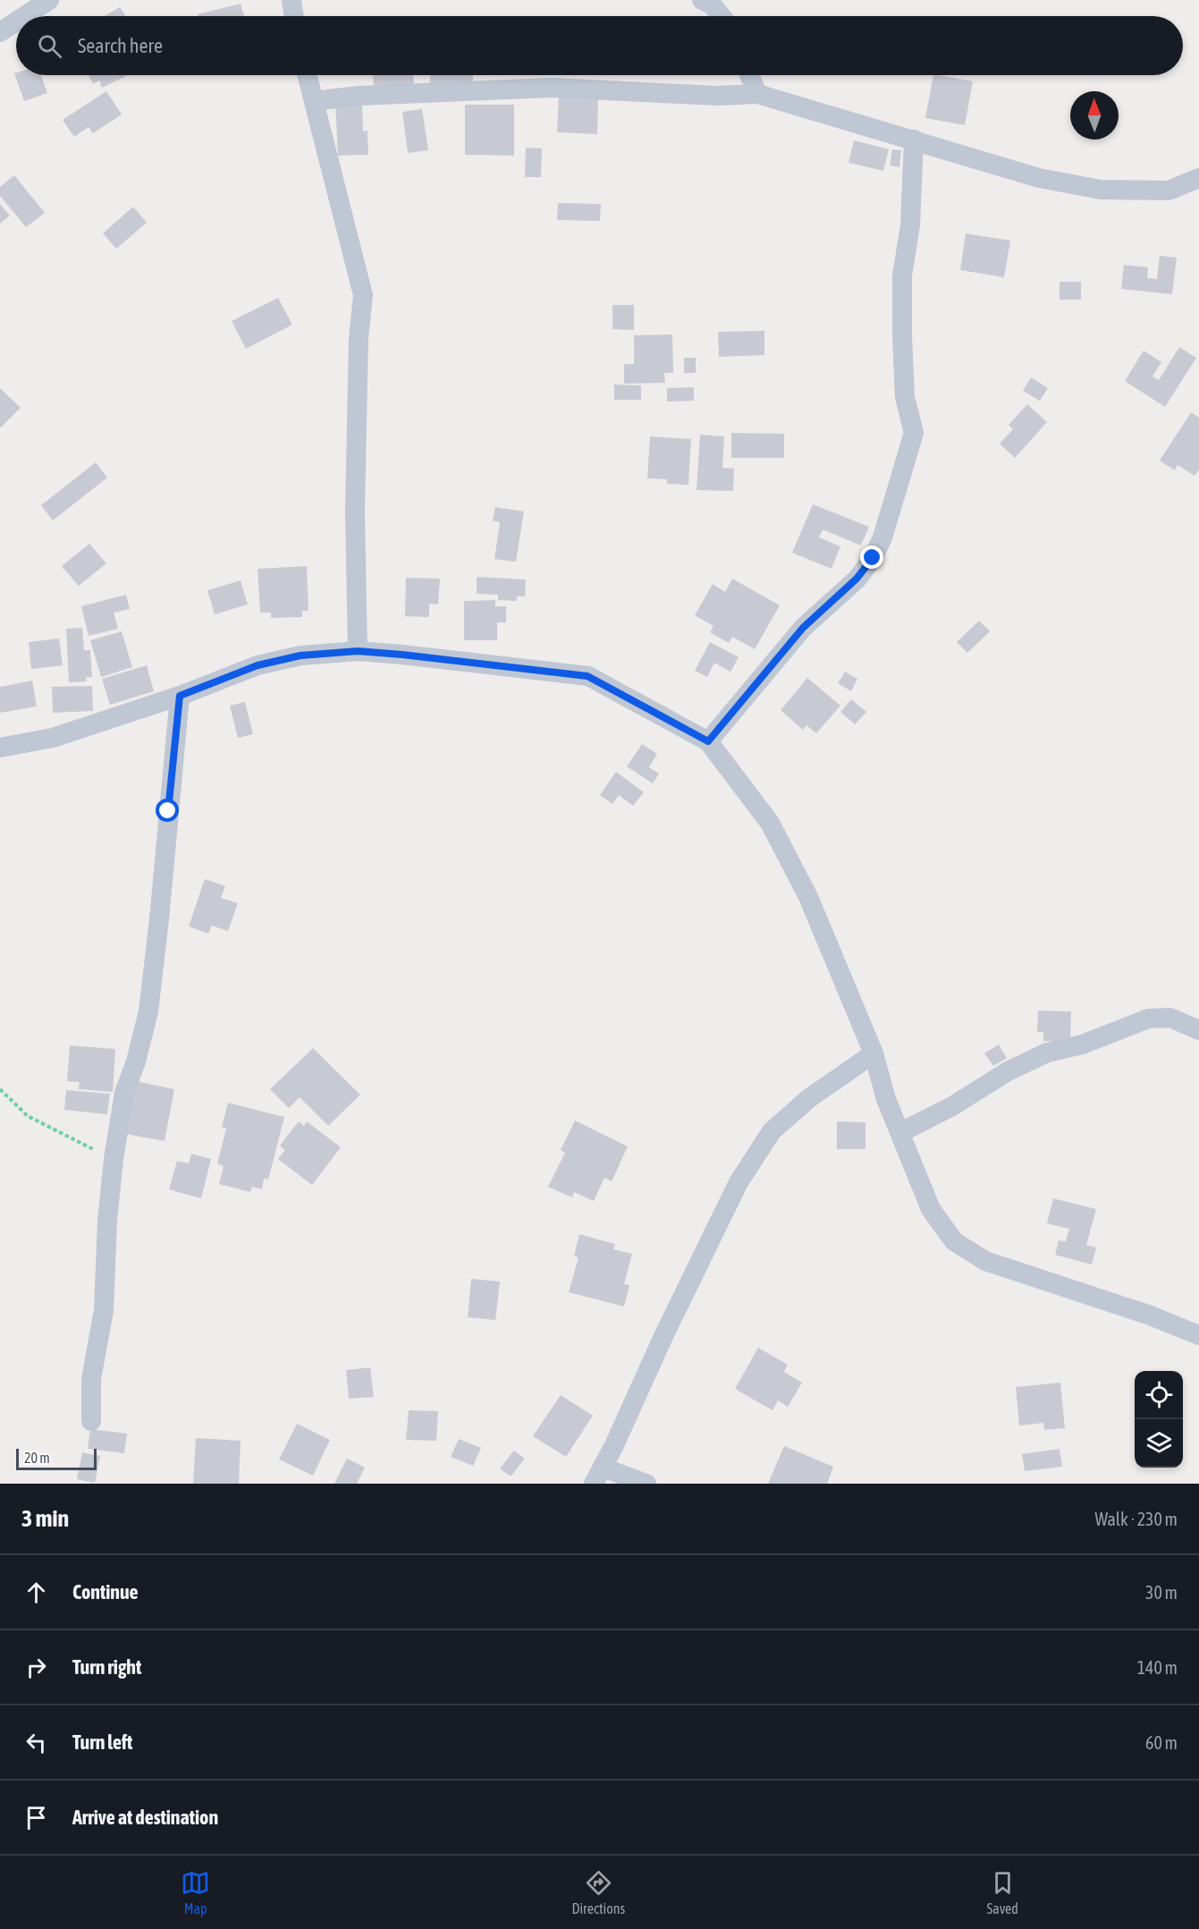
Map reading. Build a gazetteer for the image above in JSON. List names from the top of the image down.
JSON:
{
  "scale_bar": "20 m",
  "north": "top",
  "page": {
    "search": "Search here",
    "scale": "20 m",
    "heading": ["3 min", "Walk · 230 m"],
    "list": [
      ["Continue", "30 m"],
      ["Turn right", "140 m"],
      ["Turn left", "60 m"],
      "Arrive at destination"
    ],
    "nav": ["Map", "Directions", "Saved"]
  }
}
